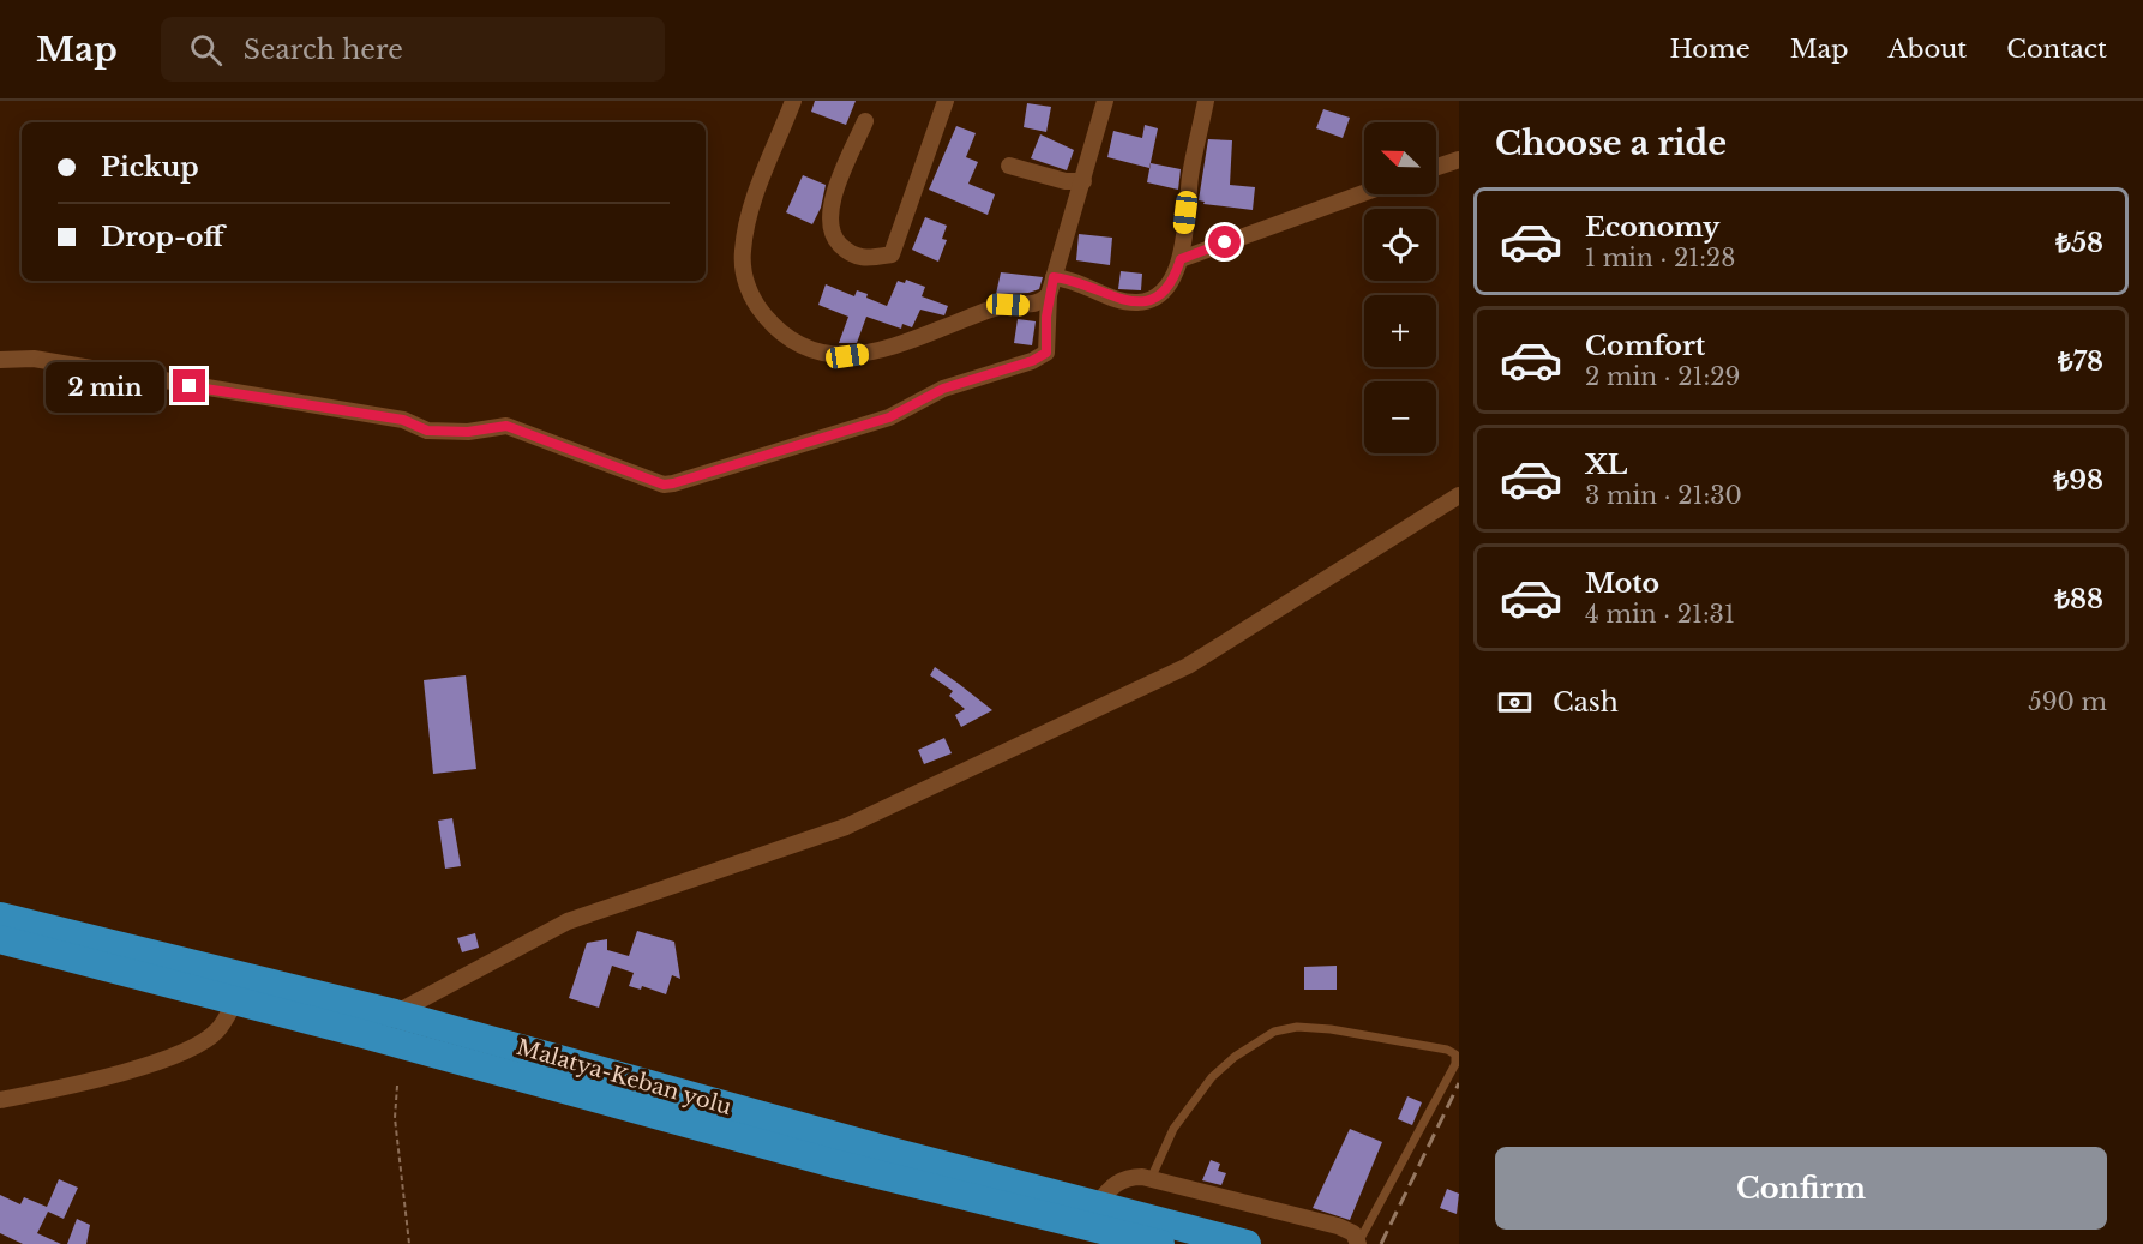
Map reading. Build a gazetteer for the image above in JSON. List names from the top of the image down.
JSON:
{
  "streets": {
    "highway": ["Malatya-Keban yolu"]
  },
  "north": "top left",
  "page": {
    "header": "Map",
    "search": "Search here",
    "nav": [
      "Home",
      "Map",
      "About",
      "Contact"
    ],
    "heading": "Choose a ride",
    "map_buttons": ["+", "−"],
    "banner": ["Pickup", "Drop-off"],
    "list": [
      {
        "name": "Economy",
        "note": "1 min · 21:28",
        "value": "₺58"
      },
      {
        "name": "Comfort",
        "note": "2 min · 21:29",
        "value": "₺78"
      },
      {
        "name": "XL",
        "note": "3 min · 21:30",
        "value": "₺98"
      },
      {
        "name": "Moto",
        "note": "4 min · 21:31",
        "value": "₺88"
      }
    ],
    "bubble": "2 min",
    "pay": ["Cash", "590 m"],
    "buttons": "Confirm"
  }
}
